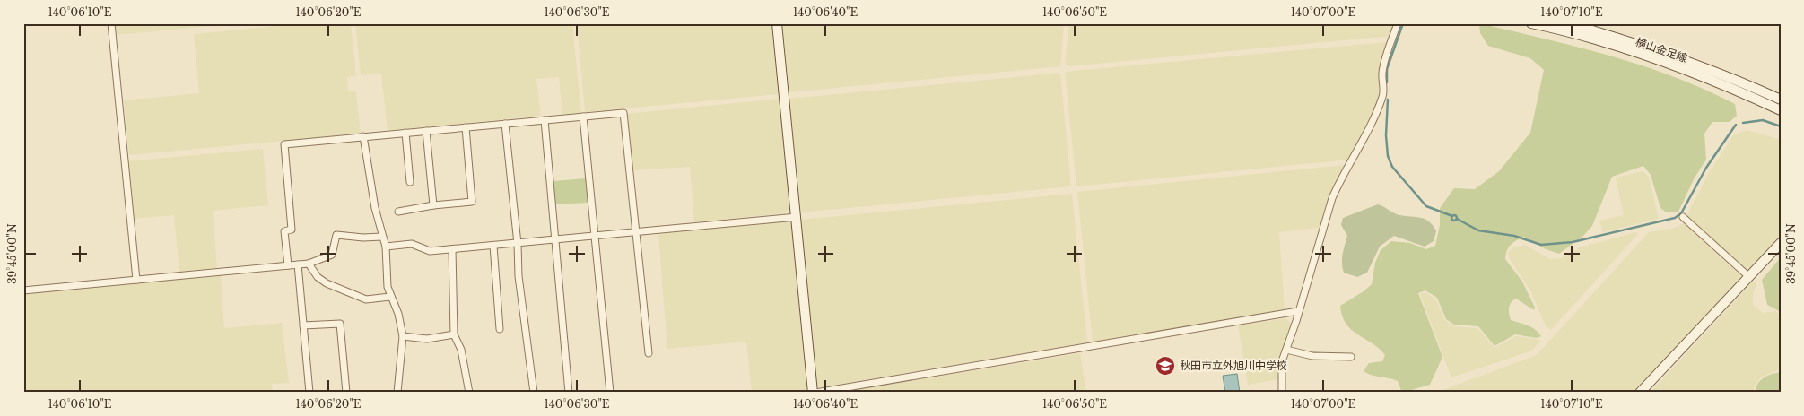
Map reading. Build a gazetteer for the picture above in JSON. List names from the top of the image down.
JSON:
{
  "streets": {
    "street": ["横山金足線"]
  },
  "places": {
    "school or university": ["秋田市立外旭川中学校"]
  },
  "coordinates": [
    "140°06'10\"E",
    "140°06'20\"E",
    "140°06'30\"E",
    "140°06'40\"E",
    "140°06'50\"E",
    "140°07'00\"E",
    "140°07'10\"E",
    "39°45'00\"N"
  ]
}
